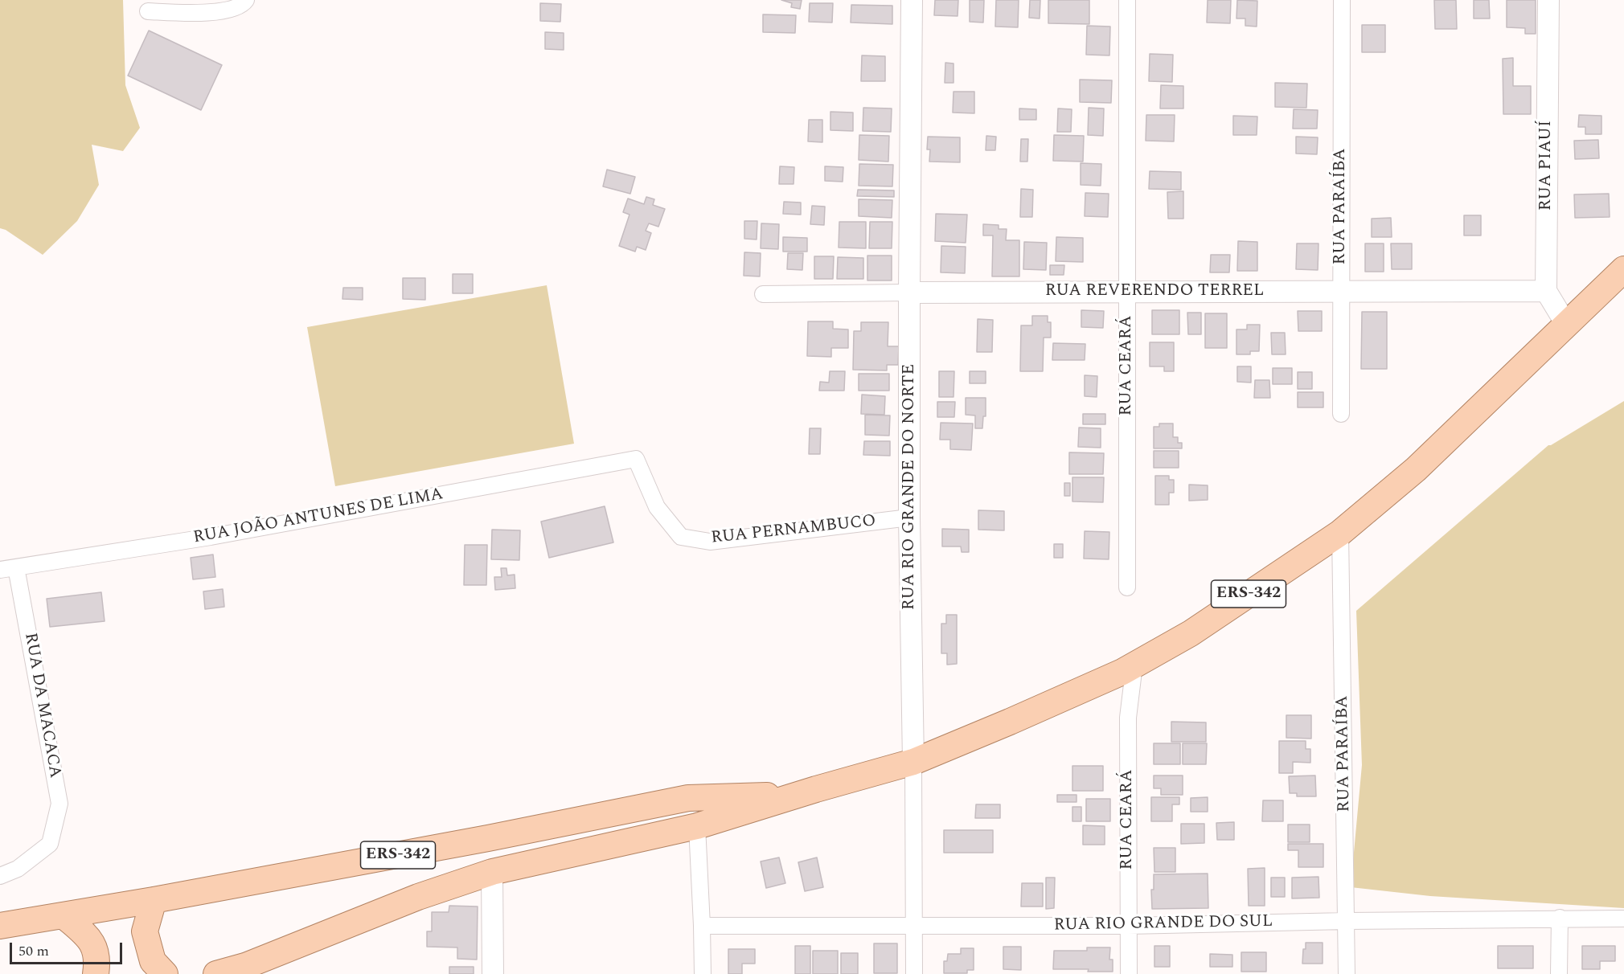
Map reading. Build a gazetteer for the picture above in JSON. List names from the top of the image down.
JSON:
{
  "streets": {
    "main road": ["ERS-342"],
    "street": [
      "RUA PIAUÍ",
      "RUA PARAÍBA",
      "RUA REVERENDO TERREL",
      "RUA CEARÁ",
      "RUA RIO GRANDE DO NORTE",
      "RUA JOÃO ANTUNES DE LIMA",
      "RUA PERNAMBUCO",
      "RUA DA MACACA",
      "RUA RIO GRANDE DO SUL"
    ]
  },
  "crossings": [
    ["RUA PIAUÍ", "RUA REVERENDO TERREL"],
    ["RUA PARAÍBA", "RUA REVERENDO TERREL"],
    ["RUA PARAÍBA", "ERS-342"],
    ["RUA PARAÍBA", "RUA RIO GRANDE DO SUL"],
    ["RUA REVERENDO TERREL", "RUA CEARÁ"],
    ["RUA REVERENDO TERREL", "RUA RIO GRANDE DO NORTE"],
    ["RUA CEARÁ", "ERS-342"],
    ["RUA CEARÁ", "RUA RIO GRANDE DO SUL"],
    ["RUA RIO GRANDE DO NORTE", "RUA PERNAMBUCO"],
    ["RUA RIO GRANDE DO NORTE", "ERS-342"],
    ["RUA RIO GRANDE DO NORTE", "RUA RIO GRANDE DO SUL"],
    ["RUA JOÃO ANTUNES DE LIMA", "RUA PERNAMBUCO"],
    ["RUA JOÃO ANTUNES DE LIMA", "RUA DA MACACA"]
  ],
  "scale_bar": "50 m"
}
